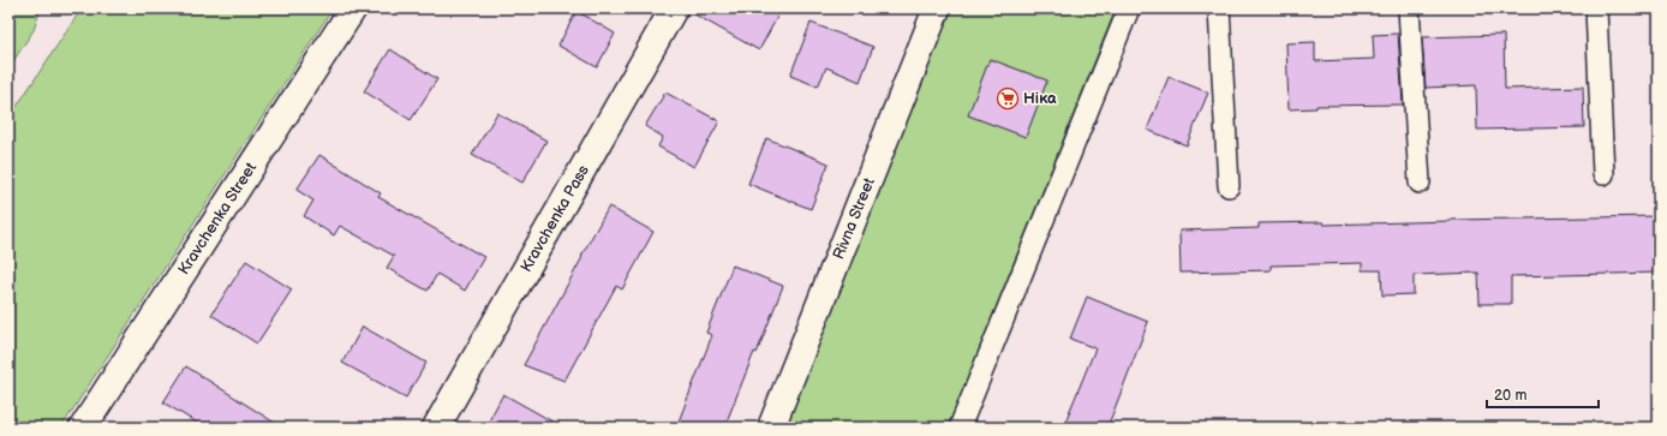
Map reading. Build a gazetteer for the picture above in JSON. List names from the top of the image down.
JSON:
{
  "streets": {
    "street": ["Kravchenka Street", "Kravchenka Pass", "Rivna Street"]
  },
  "places": {
    "supermarket": ["Ніка"]
  },
  "scale_bar": "20 m"
}
